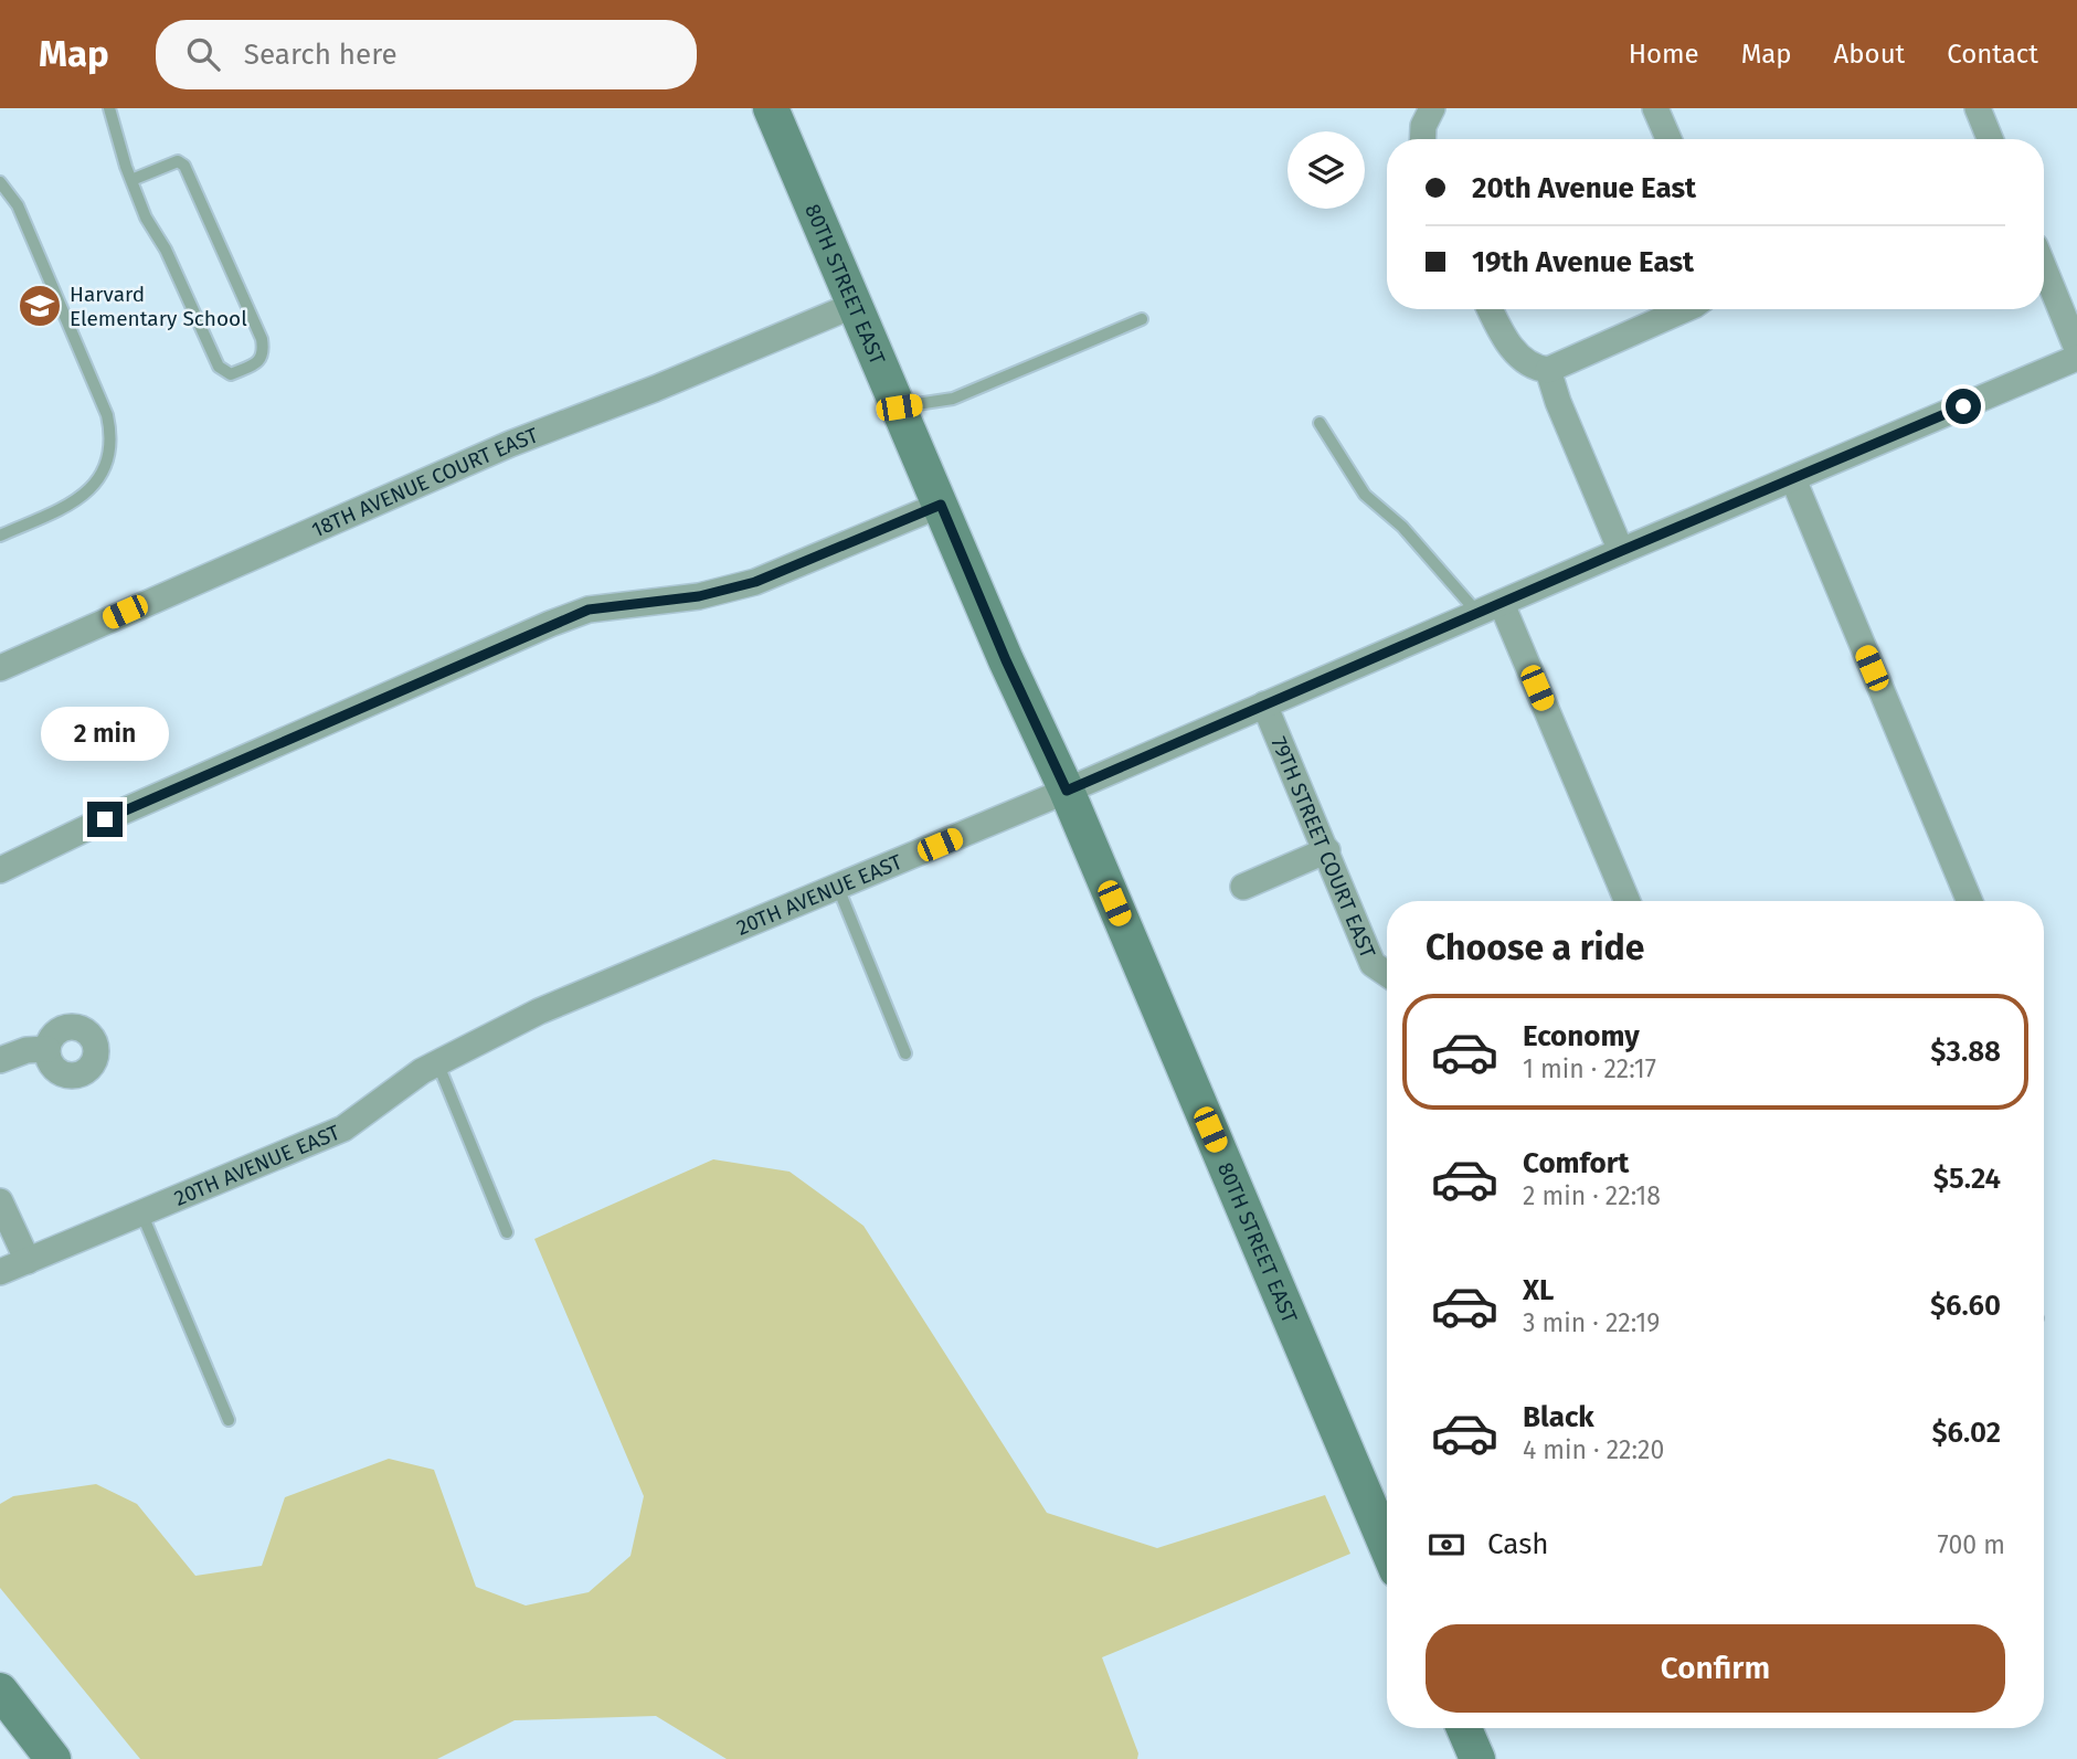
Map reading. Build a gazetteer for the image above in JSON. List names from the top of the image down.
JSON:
{
  "streets": {
    "street": [
      "80TH STREET EAST",
      "18TH AVENUE COURT EAST",
      "79TH STREET COURT EAST",
      "20TH AVENUE EAST"
    ]
  },
  "crossings": [
    ["80TH STREET EAST", "18TH AVENUE COURT EAST"],
    ["80TH STREET EAST", "20TH AVENUE EAST"],
    ["79TH STREET COURT EAST", "20TH AVENUE EAST"]
  ],
  "places": {
    "school or university": ["Harvard Elementary School"]
  },
  "page": {
    "header": "Map",
    "search": "Search here",
    "nav": [
      "Home",
      "Map",
      "About",
      "Contact"
    ],
    "banner": ["20th Avenue East", "19th Avenue East"],
    "bubble": "2 min",
    "heading": "Choose a ride",
    "list": [
      {
        "name": "Economy",
        "note": "1 min · 22:17",
        "value": "$3.88"
      },
      {
        "name": "Comfort",
        "note": "2 min · 22:18",
        "value": "$5.24"
      },
      {
        "name": "XL",
        "note": "3 min · 22:19",
        "value": "$6.60"
      },
      {
        "name": "Black",
        "note": "4 min · 22:20",
        "value": "$6.02"
      }
    ],
    "pay": ["Cash", "700 m"],
    "buttons": "Confirm"
  }
}
